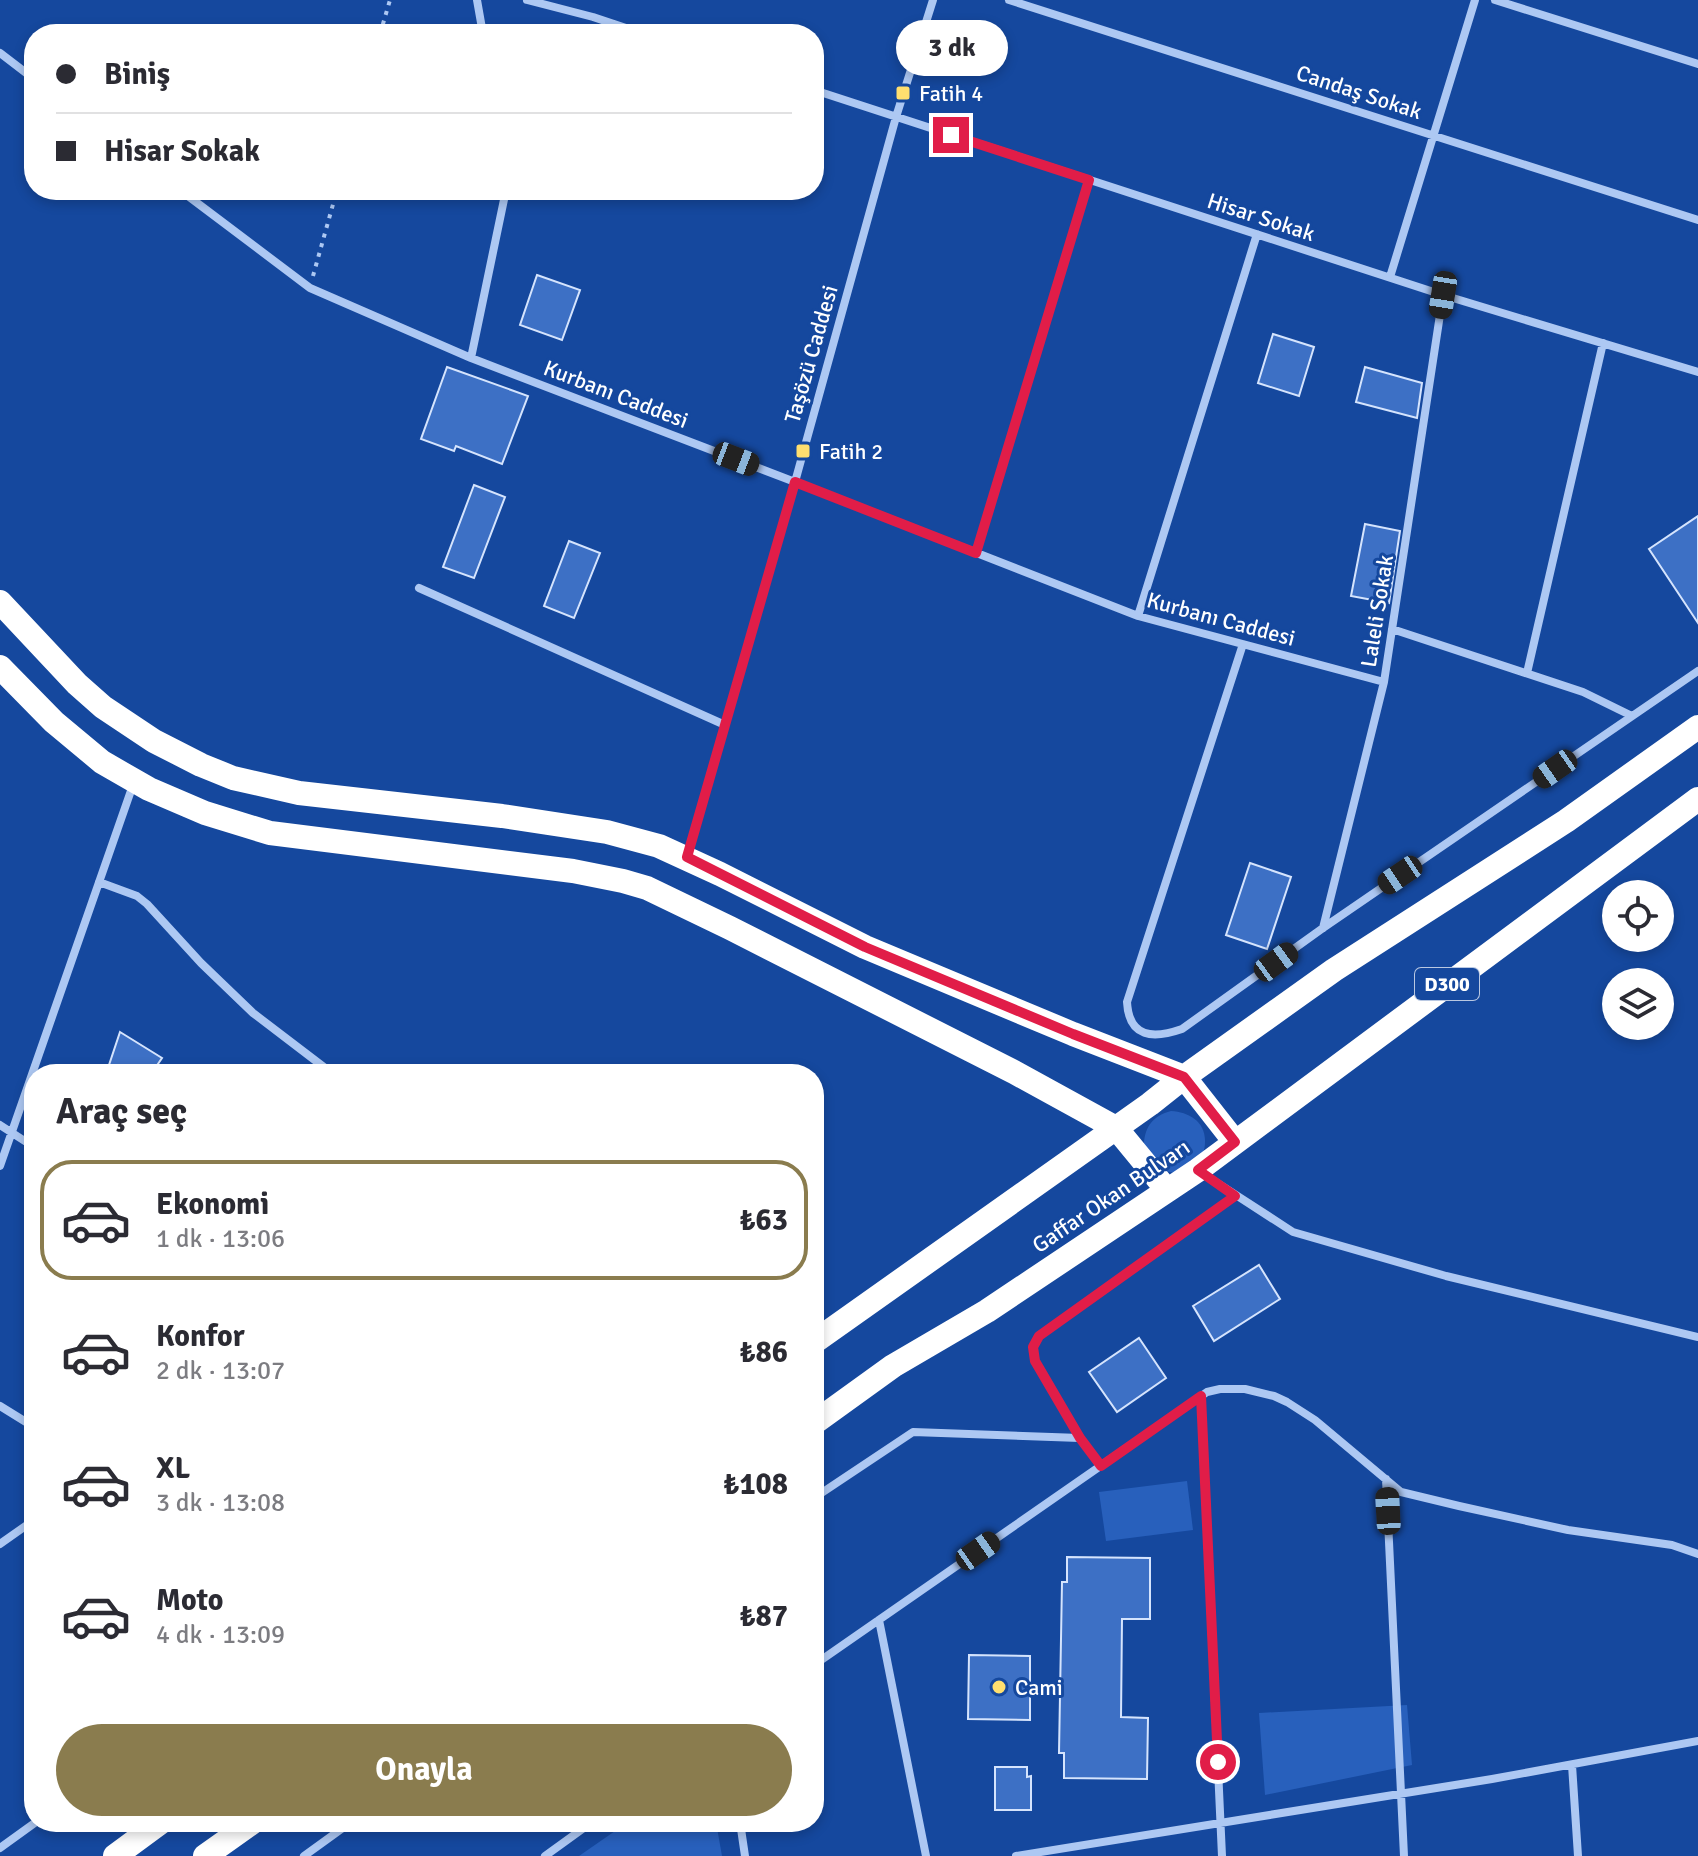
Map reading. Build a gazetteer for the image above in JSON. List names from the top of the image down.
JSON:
{
  "streets": {
    "highway": ["D300", "Gaffar Okan Bulvarı"],
    "street": [
      "Candaş Sokak",
      "Hisar Sokak",
      "Taşözü Caddesi",
      "Kurbanı Caddesi",
      "Laleli Sokak"
    ]
  },
  "crossings": [
    ["Hisar Sokak", "Taşözü Caddesi"],
    ["Hisar Sokak", "Laleli Sokak"],
    ["Taşözü Caddesi", "Kurbanı Caddesi"],
    ["Kurbanı Caddesi", "Laleli Sokak"]
  ],
  "places": {
    "transit": ["Fatih 4", "Fatih 2"],
    "other": ["Cami"]
  },
  "page": {
    "bubble": "3 dk",
    "banner": ["Biniş", "Hisar Sokak"],
    "heading": "Araç seç",
    "list": [
      {
        "name": "Ekonomi",
        "note": "1 dk · 13:06",
        "value": "₺63"
      },
      {
        "name": "Konfor",
        "note": "2 dk · 13:07",
        "value": "₺86"
      },
      {
        "name": "XL",
        "note": "3 dk · 13:08",
        "value": "₺108"
      },
      {
        "name": "Moto",
        "note": "4 dk · 13:09",
        "value": "₺87"
      }
    ],
    "buttons": "Onayla"
  }
}
